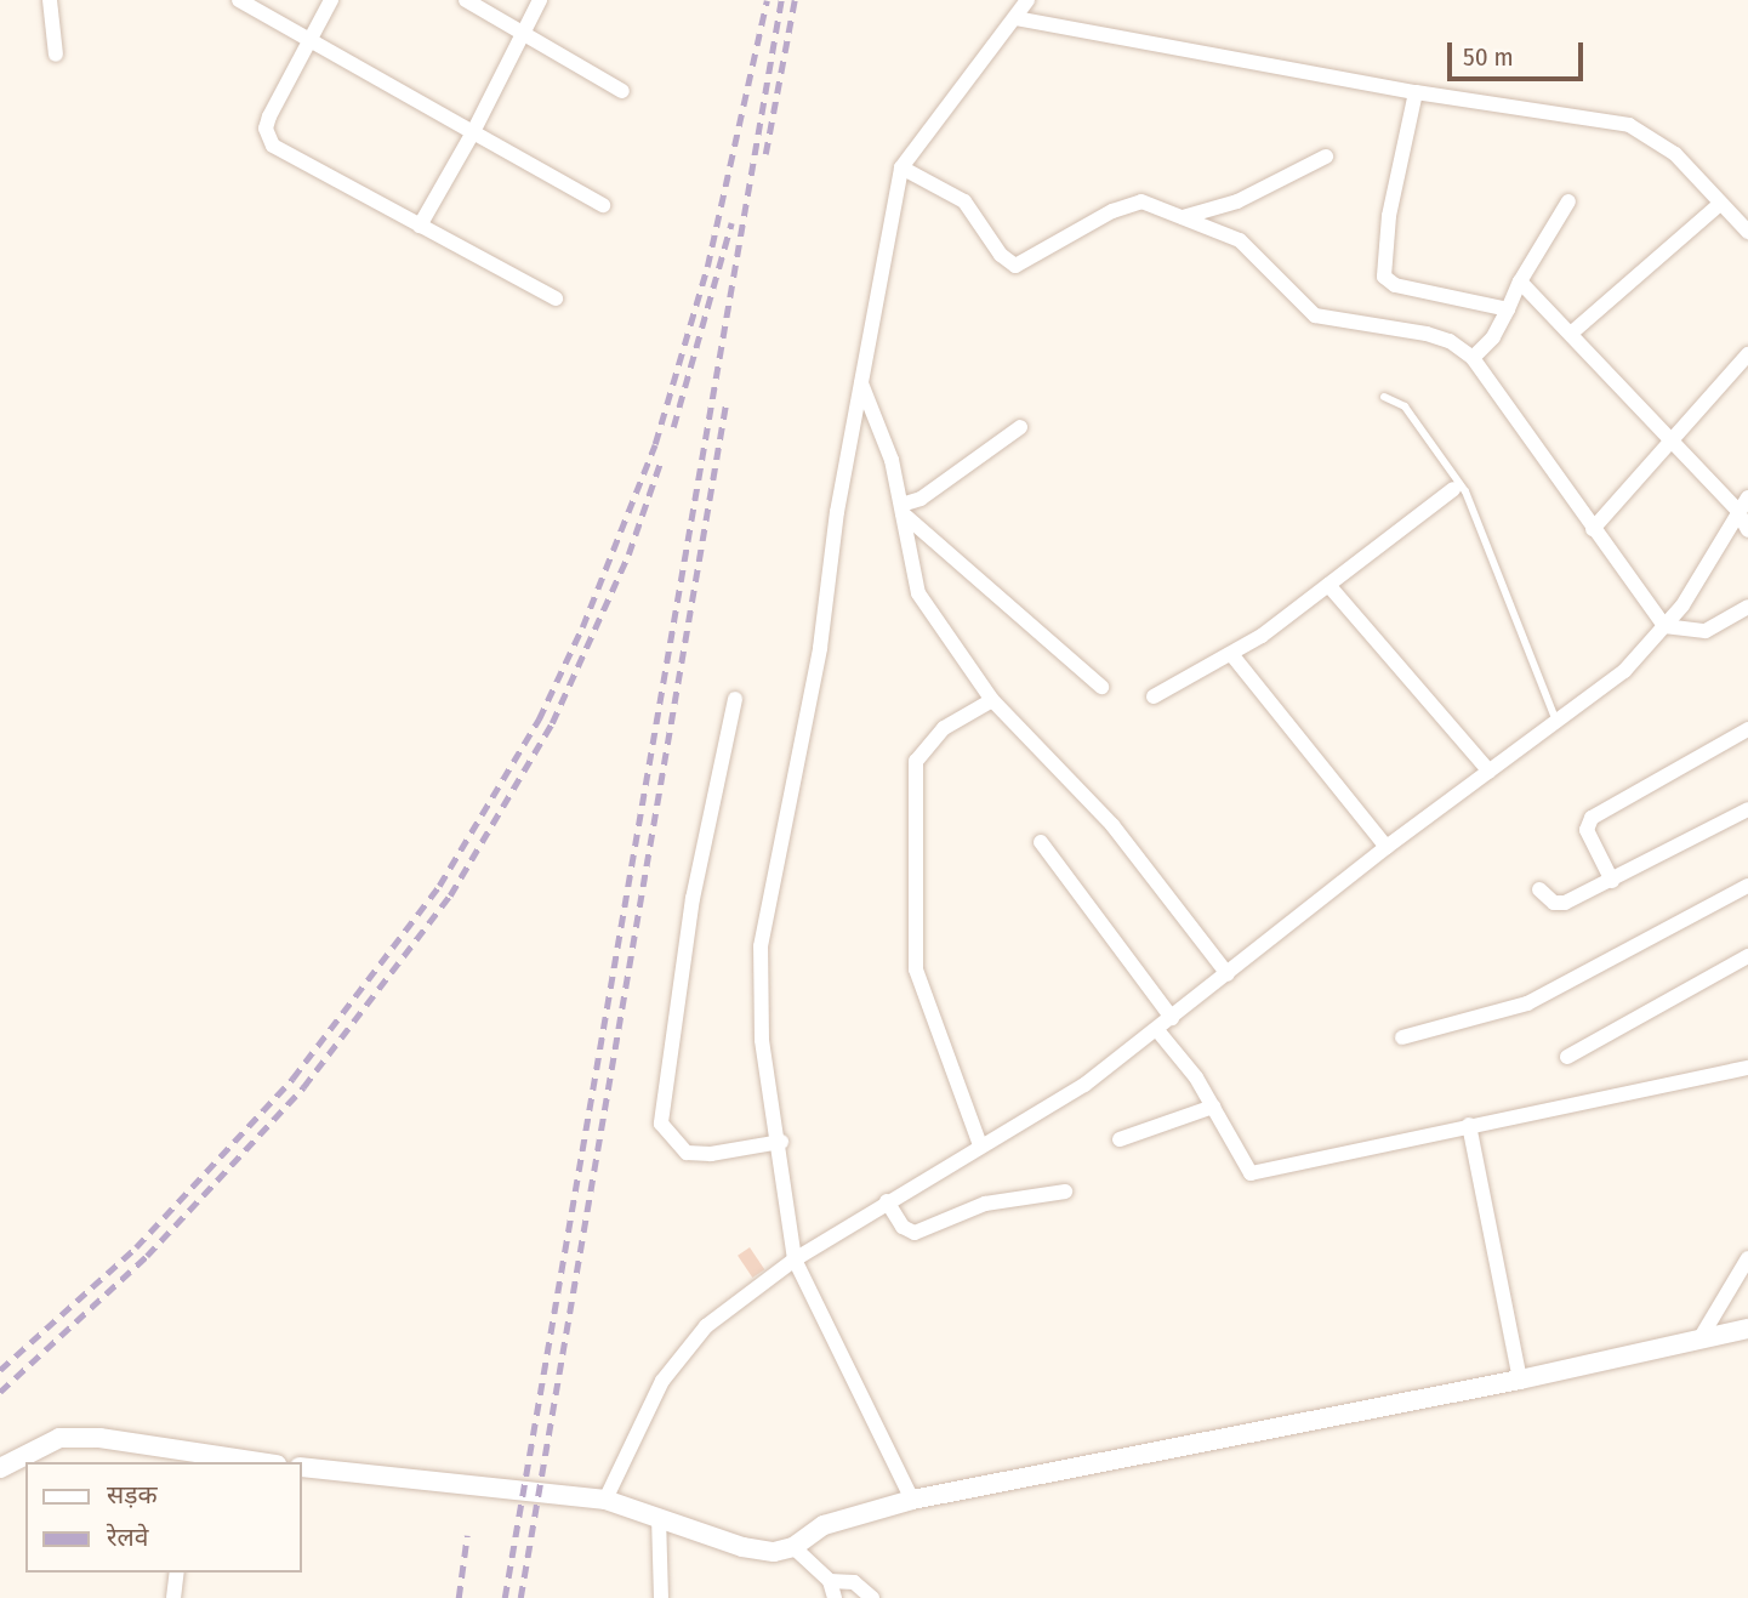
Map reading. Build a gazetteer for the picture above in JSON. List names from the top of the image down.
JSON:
{
  "legend": ["सड़क", "रेलवे"],
  "scale_bar": "50 m"
}
